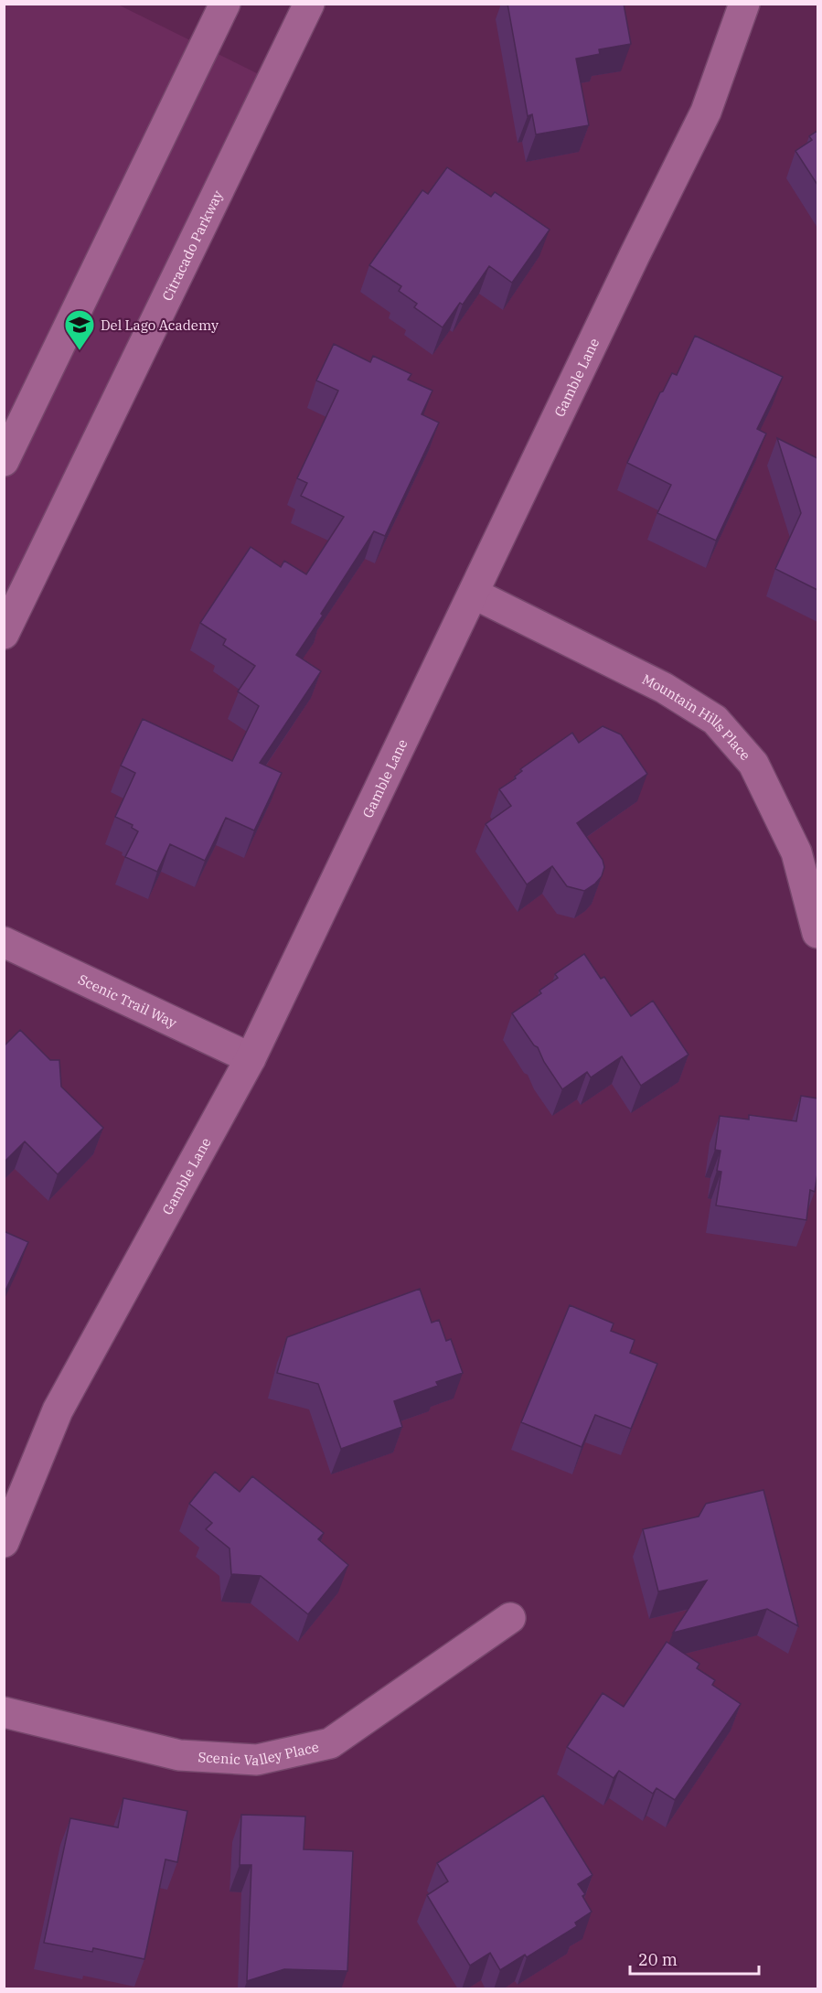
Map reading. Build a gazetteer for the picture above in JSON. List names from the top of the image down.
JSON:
{
  "streets": {
    "street": [
      "Citracado Parkway",
      "Gamble Lane",
      "Mountain Hills Place",
      "Scenic Trail Way",
      "Scenic Valley Place"
    ]
  },
  "crossings": [
    ["Gamble Lane", "Mountain Hills Place"],
    ["Gamble Lane", "Scenic Trail Way"]
  ],
  "places": {
    "school or university": ["Del Lago Academy"]
  },
  "scale_bar": "20 m"
}
